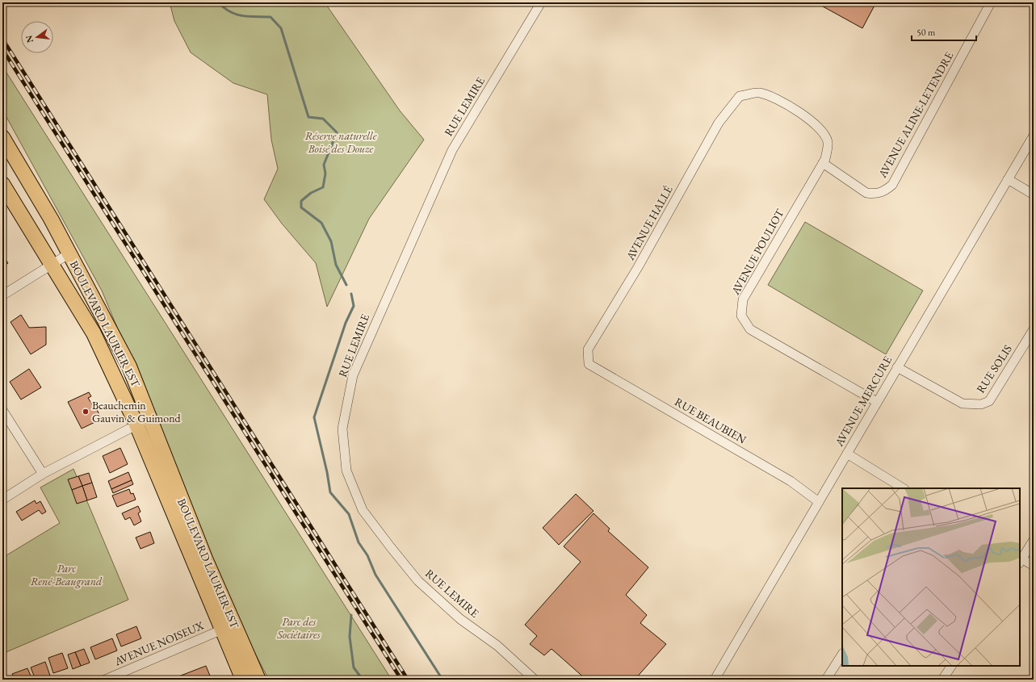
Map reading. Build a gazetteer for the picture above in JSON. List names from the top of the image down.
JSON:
{
  "streets": {
    "main road": ["BOULEVARD LAURIER EST"],
    "street": [
      "RUE LEMIRE",
      "AVENUE ALINE-LETENDRE",
      "AVENUE HALLÉ",
      "AVENUE POULIOT",
      "RUE SOLIS",
      "AVENUE MERCURE",
      "RUE BEAUBIEN",
      "AVENUE NOISEUX"
    ]
  },
  "crossings": [
    ["AVENUE ALINE-LETENDRE", "AVENUE POULIOT"],
    ["AVENUE HALLÉ", "AVENUE POULIOT"],
    ["AVENUE HALLÉ", "RUE BEAUBIEN"],
    ["AVENUE POULIOT", "AVENUE MERCURE"],
    ["BOULEVARD LAURIER EST", "AVENUE NOISEUX"],
    ["RUE SOLIS", "AVENUE MERCURE"],
    ["AVENUE MERCURE", "RUE BEAUBIEN"]
  ],
  "parks": ["Réserve naturelle Boisé des Douze", "Parc René-Beaugrand", "Parc des Sociétaires"],
  "places": ["Beauchemin Gauvin & Guimond"],
  "scale_bar": "50 m",
  "north": "left"
}
